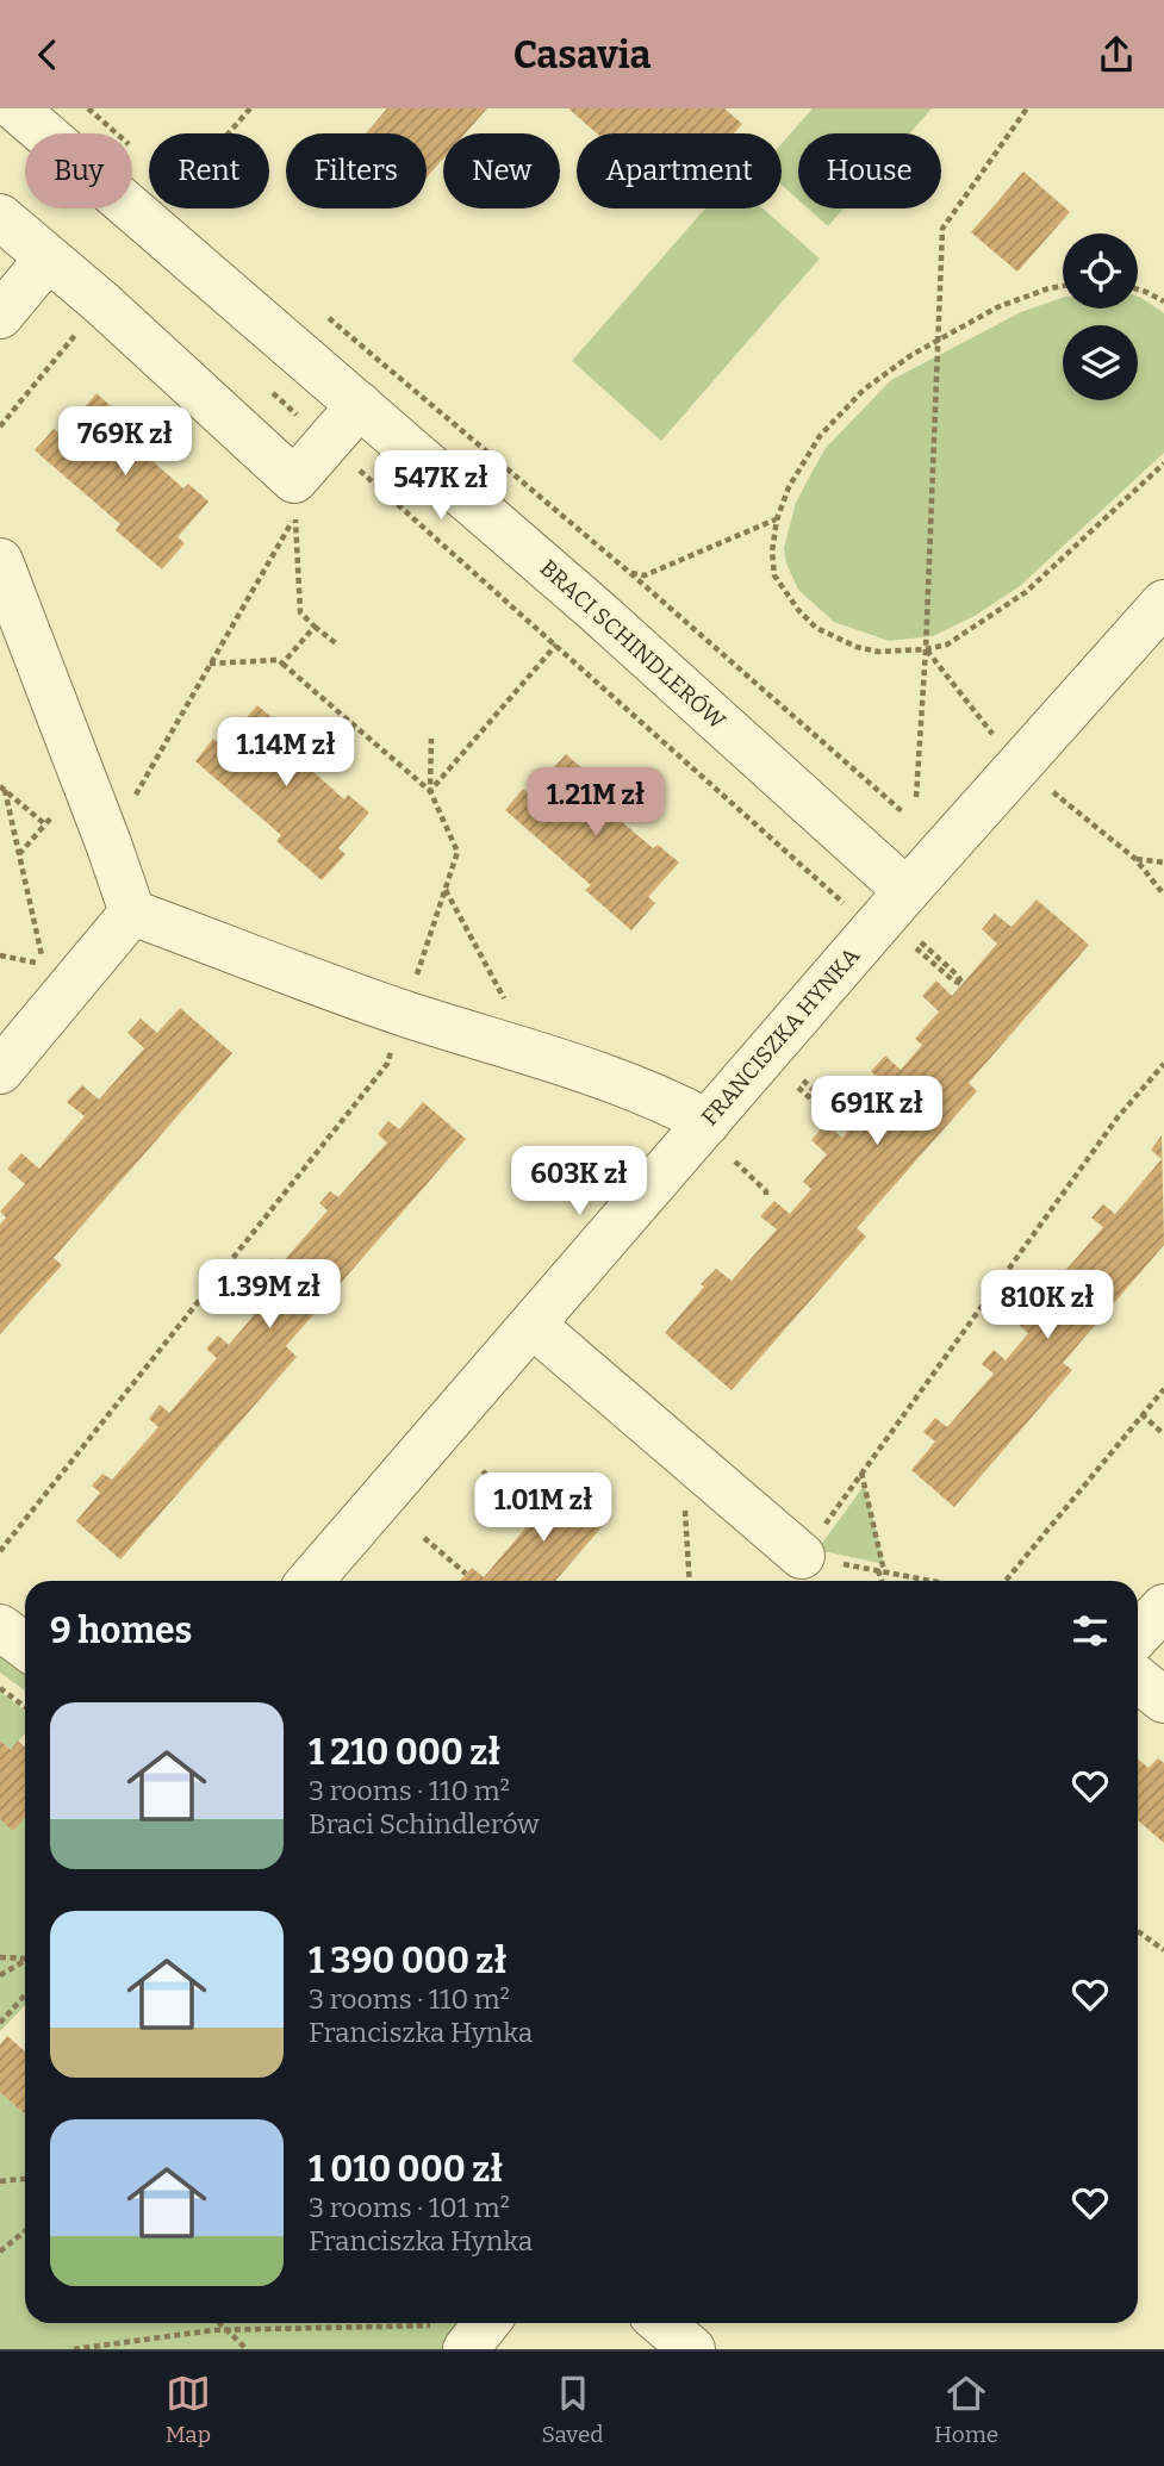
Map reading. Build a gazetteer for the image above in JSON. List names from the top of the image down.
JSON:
{
  "streets": {
    "street": ["BRACI SCHINDLERÓW", "FRANCISZKA HYNKA"]
  },
  "crossings": [
    ["BRACI SCHINDLERÓW", "FRANCISZKA HYNKA"]
  ],
  "page": {
    "header": "Casavia",
    "chip": [
      "Buy",
      "Rent",
      "Filters",
      "New",
      "Apartment",
      "House"
    ],
    "price": [
      "769K zł",
      "547K zł",
      "1.14M zł",
      "1.21M zł",
      "691K zł",
      "603K zł",
      "1.39M zł",
      "810K zł",
      "1.01M zł"
    ],
    "heading": "9 homes",
    "list": [
      {
        "name": "1 210 000 zł",
        "note": "3 rooms · 110 m² · Braci Schindlerów"
      },
      {
        "name": "1 390 000 zł",
        "note": "3 rooms · 110 m² · Franciszka Hynka"
      },
      {
        "name": "1 010 000 zł",
        "note": "3 rooms · 101 m² · Franciszka Hynka"
      }
    ],
    "tabs": ["Map", "Saved", "Home"]
  }
}
